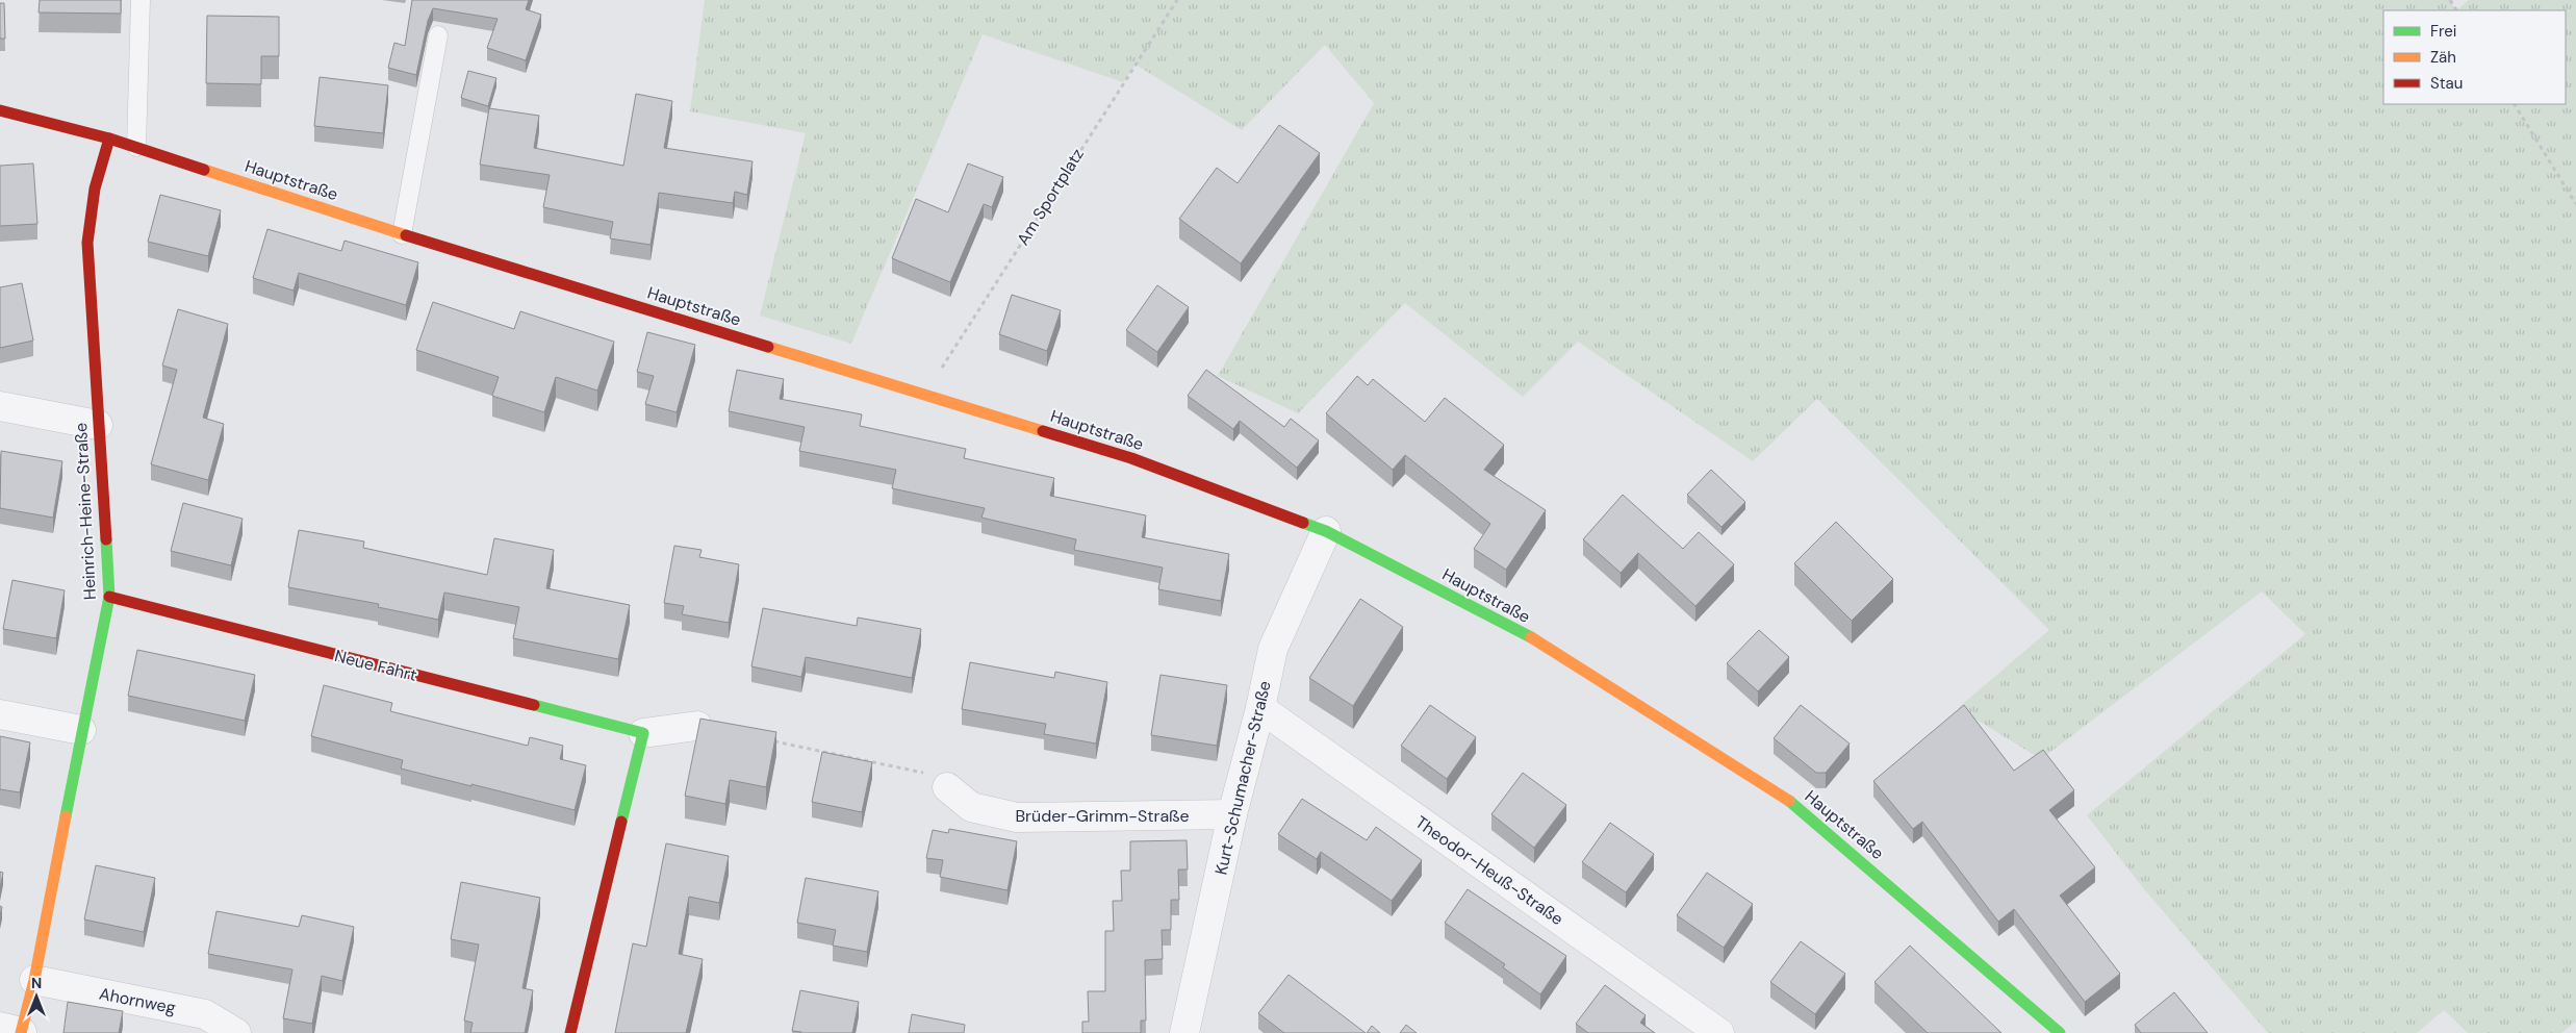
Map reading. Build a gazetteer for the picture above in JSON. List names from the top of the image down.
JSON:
{
  "streets": {
    "street": [
      "Hauptstraße",
      "Heinrich-Heine-Straße",
      "Neue Fahrt",
      "Kurt-Schumacher-Straße",
      "Brüder-Grimm-Straße",
      "Theodor-Heuß-Straße",
      "Ahornweg"
    ],
    "path": ["Am Sportplatz"]
  },
  "crossings": [
    ["Hauptstraße", "Am Sportplatz"],
    ["Hauptstraße", "Heinrich-Heine-Straße"],
    ["Hauptstraße", "Kurt-Schumacher-Straße"],
    ["Heinrich-Heine-Straße", "Neue Fahrt"],
    ["Heinrich-Heine-Straße", "Ahornweg"],
    ["Kurt-Schumacher-Straße", "Brüder-Grimm-Straße"],
    ["Kurt-Schumacher-Straße", "Theodor-Heuß-Straße"]
  ],
  "legend": ["Frei", "Zäh", "Stau"],
  "north": "top"
}
